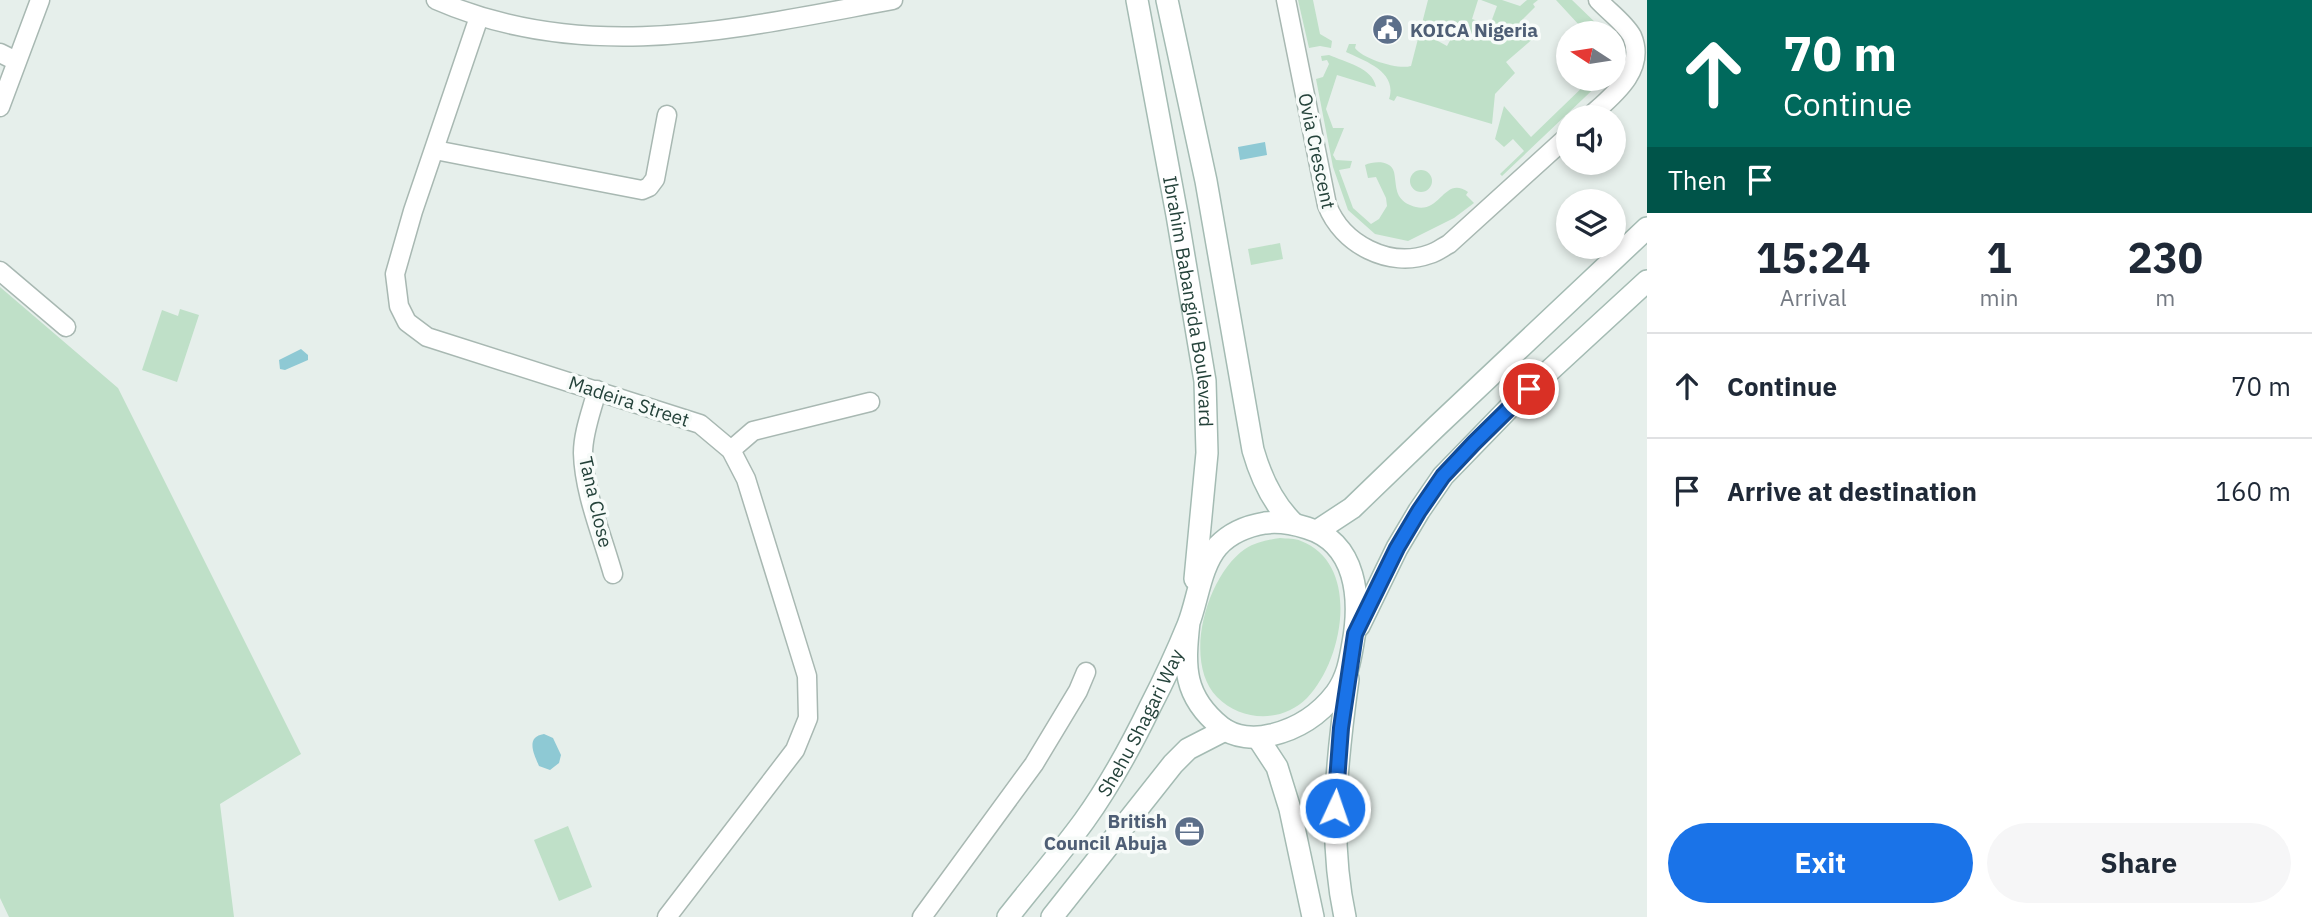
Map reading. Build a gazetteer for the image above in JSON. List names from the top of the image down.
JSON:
{
  "streets": {
    "main road": ["Ibrahim Babangida Boulevard", "Shehu Shagari Way"],
    "street": ["Ovia Crescent", "Madeira Street", "Tana Close"]
  },
  "crossings": [
    ["Ibrahim Babangida Boulevard", "Shehu Shagari Way"],
    ["Madeira Street", "Tana Close"]
  ],
  "places": {
    "public building": ["KOICA Nigeria"],
    "office": ["British Council Abuja"]
  },
  "north": "left",
  "page": {
    "turn": ["70 m", "Continue"],
    "then": "Then",
    "eta": [
      "15:24",
      "Arrival",
      "1",
      "min",
      "230",
      "m"
    ],
    "list": [
      {
        "name": "Continue",
        "value": "70 m"
      },
      {
        "name": "Arrive at destination",
        "value": "160 m"
      }
    ],
    "buttons": ["Exit", "Share"]
  }
}
